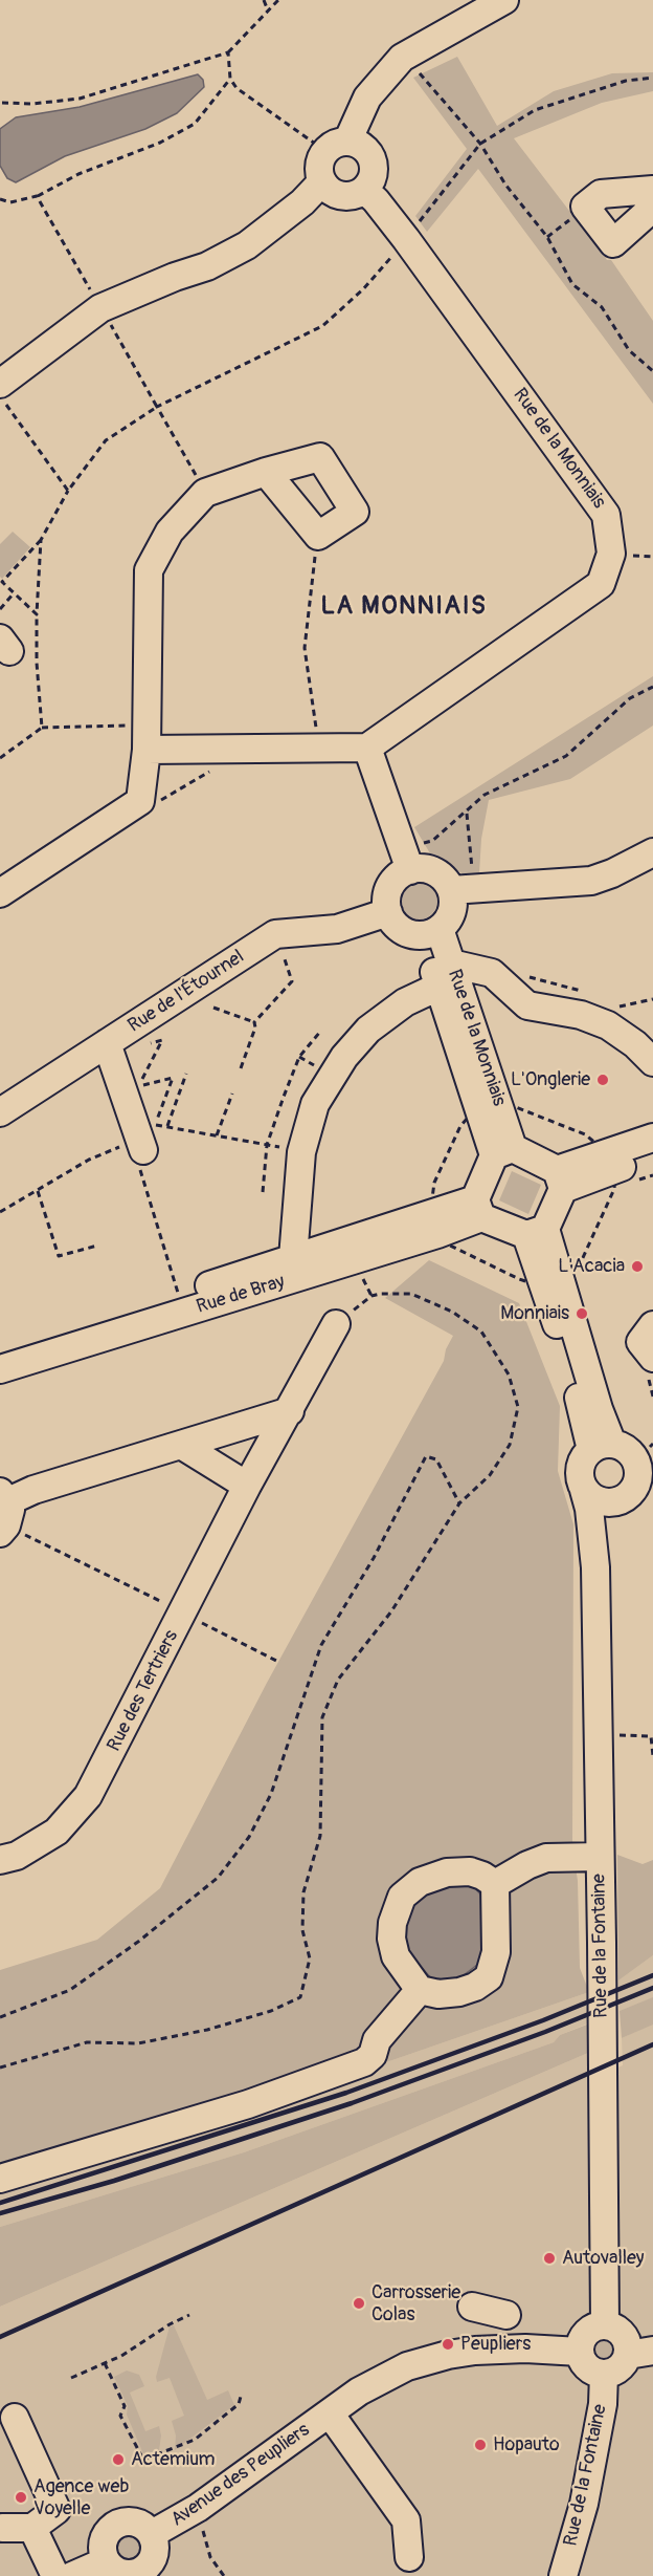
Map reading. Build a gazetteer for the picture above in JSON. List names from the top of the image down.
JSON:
{
  "streets": {
    "street": [
      "Rue de la Monniais",
      "Rue de l'Étournel",
      "Rue de Bray",
      "Rue des Tertriers",
      "Rue de la Fontaine",
      "Avenue des Peupliers"
    ]
  },
  "crossings": [
    ["Rue de la Fontaine", "Avenue des Peupliers"]
  ],
  "districts": ["LA MONNIAIS"],
  "places": [
    "L'Onglerie",
    "L'Acacia",
    "Monniais",
    "Autovalley",
    "Carrosserie Colas",
    "Peupliers",
    "Hopauto",
    "Actemium",
    "Agence web Voyelle"
  ]
}
